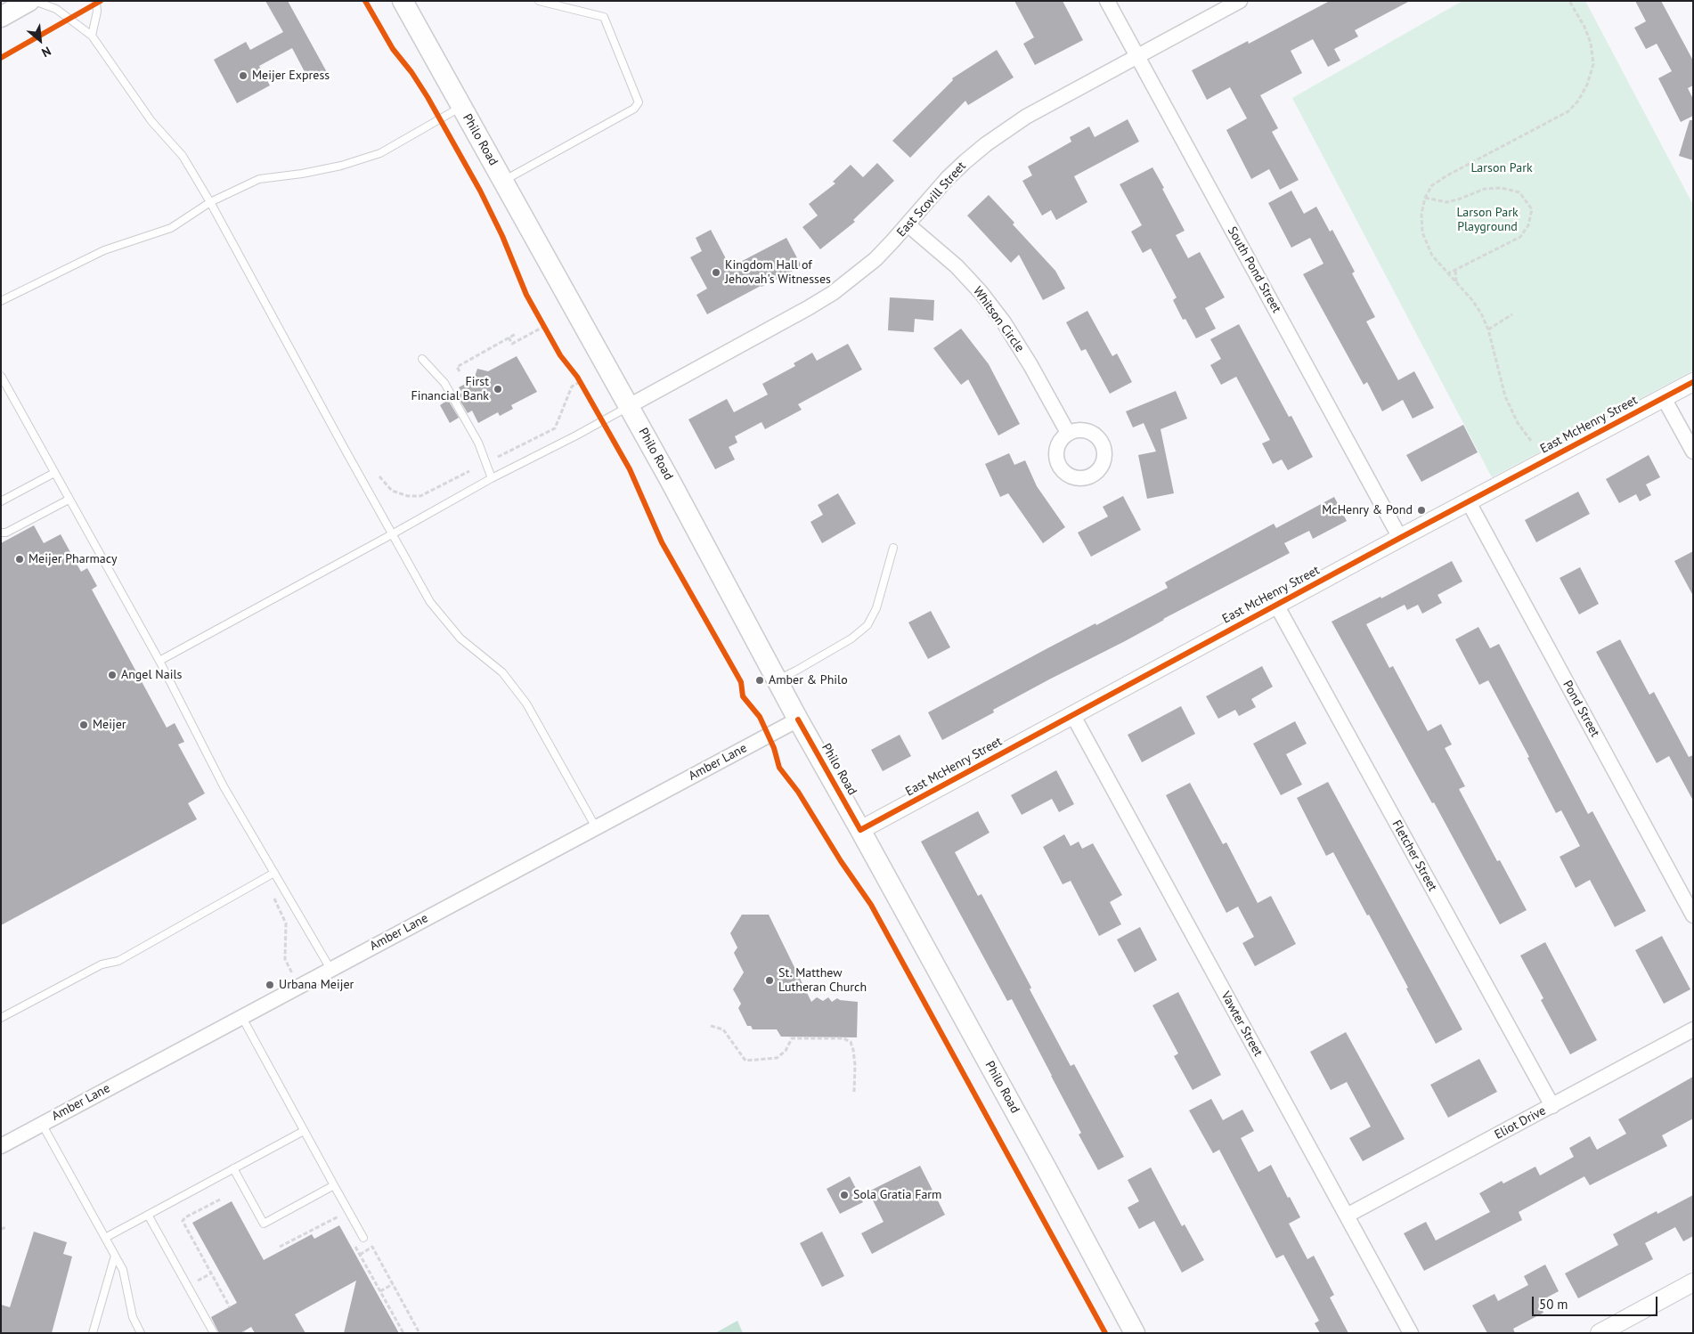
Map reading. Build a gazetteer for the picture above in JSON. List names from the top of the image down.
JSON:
{
  "streets": {
    "main road": ["Philo Road"],
    "street": [
      "East Scovill Street",
      "South Pond Street",
      "Whitson Circle",
      "East McHenry Street",
      "Pond Street",
      "Amber Lane",
      "Fletcher Street",
      "Vawter Street",
      "Eliot Drive"
    ]
  },
  "crossings": [
    ["Philo Road", "East Scovill Street"],
    ["Philo Road", "East McHenry Street"],
    ["Philo Road", "Amber Lane"],
    ["East Scovill Street", "South Pond Street"],
    ["East Scovill Street", "Whitson Circle"],
    ["South Pond Street", "East McHenry Street"],
    ["East McHenry Street", "Pond Street"],
    ["East McHenry Street", "Fletcher Street"],
    ["East McHenry Street", "Vawter Street"],
    ["Fletcher Street", "Eliot Drive"],
    ["Vawter Street", "Eliot Drive"]
  ],
  "parks": ["Larson Park", "Larson Park Playground"],
  "places": [
    "Meijer Express",
    "Kingdom Hall of Jehovah's Witnesses",
    "First Financial Bank",
    "McHenry & Pond",
    "Meijer Pharmacy",
    "Angel Nails",
    "Amber & Philo",
    "Meijer",
    "St. Matthew Lutheran Church",
    "Urbana Meijer",
    "Sola Gratia Farm"
  ],
  "scale_bar": "50 m",
  "north": "bottom right"
}
